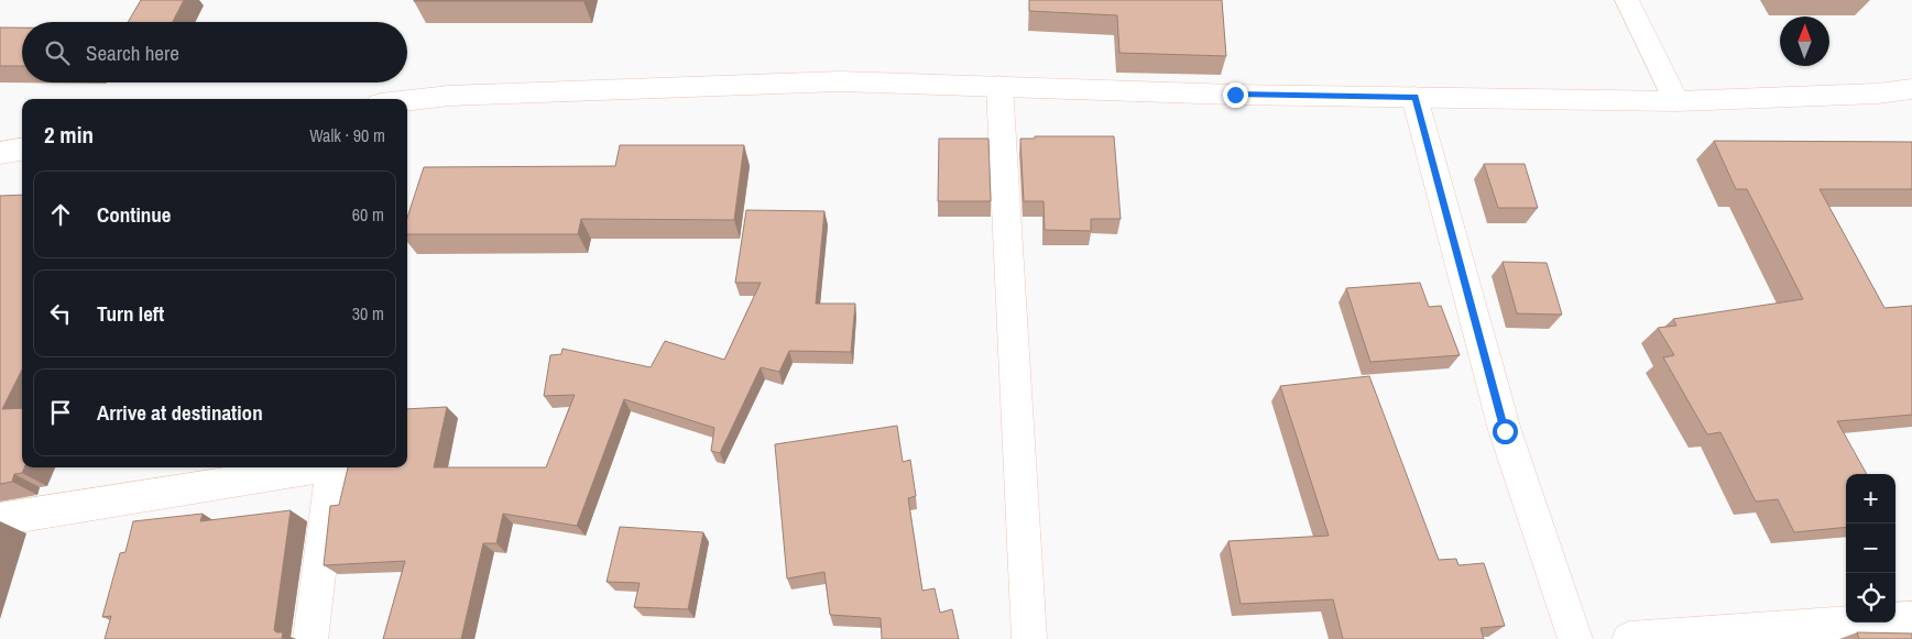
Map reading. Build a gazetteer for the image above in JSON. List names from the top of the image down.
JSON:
{
  "north": "top",
  "page": {
    "search": "Search here",
    "heading": ["2 min", "Walk · 90 m"],
    "list": [
      ["Continue", "60 m"],
      ["Turn left", "30 m"],
      "Arrive at destination"
    ],
    "map_buttons": ["+", "−"]
  }
}
